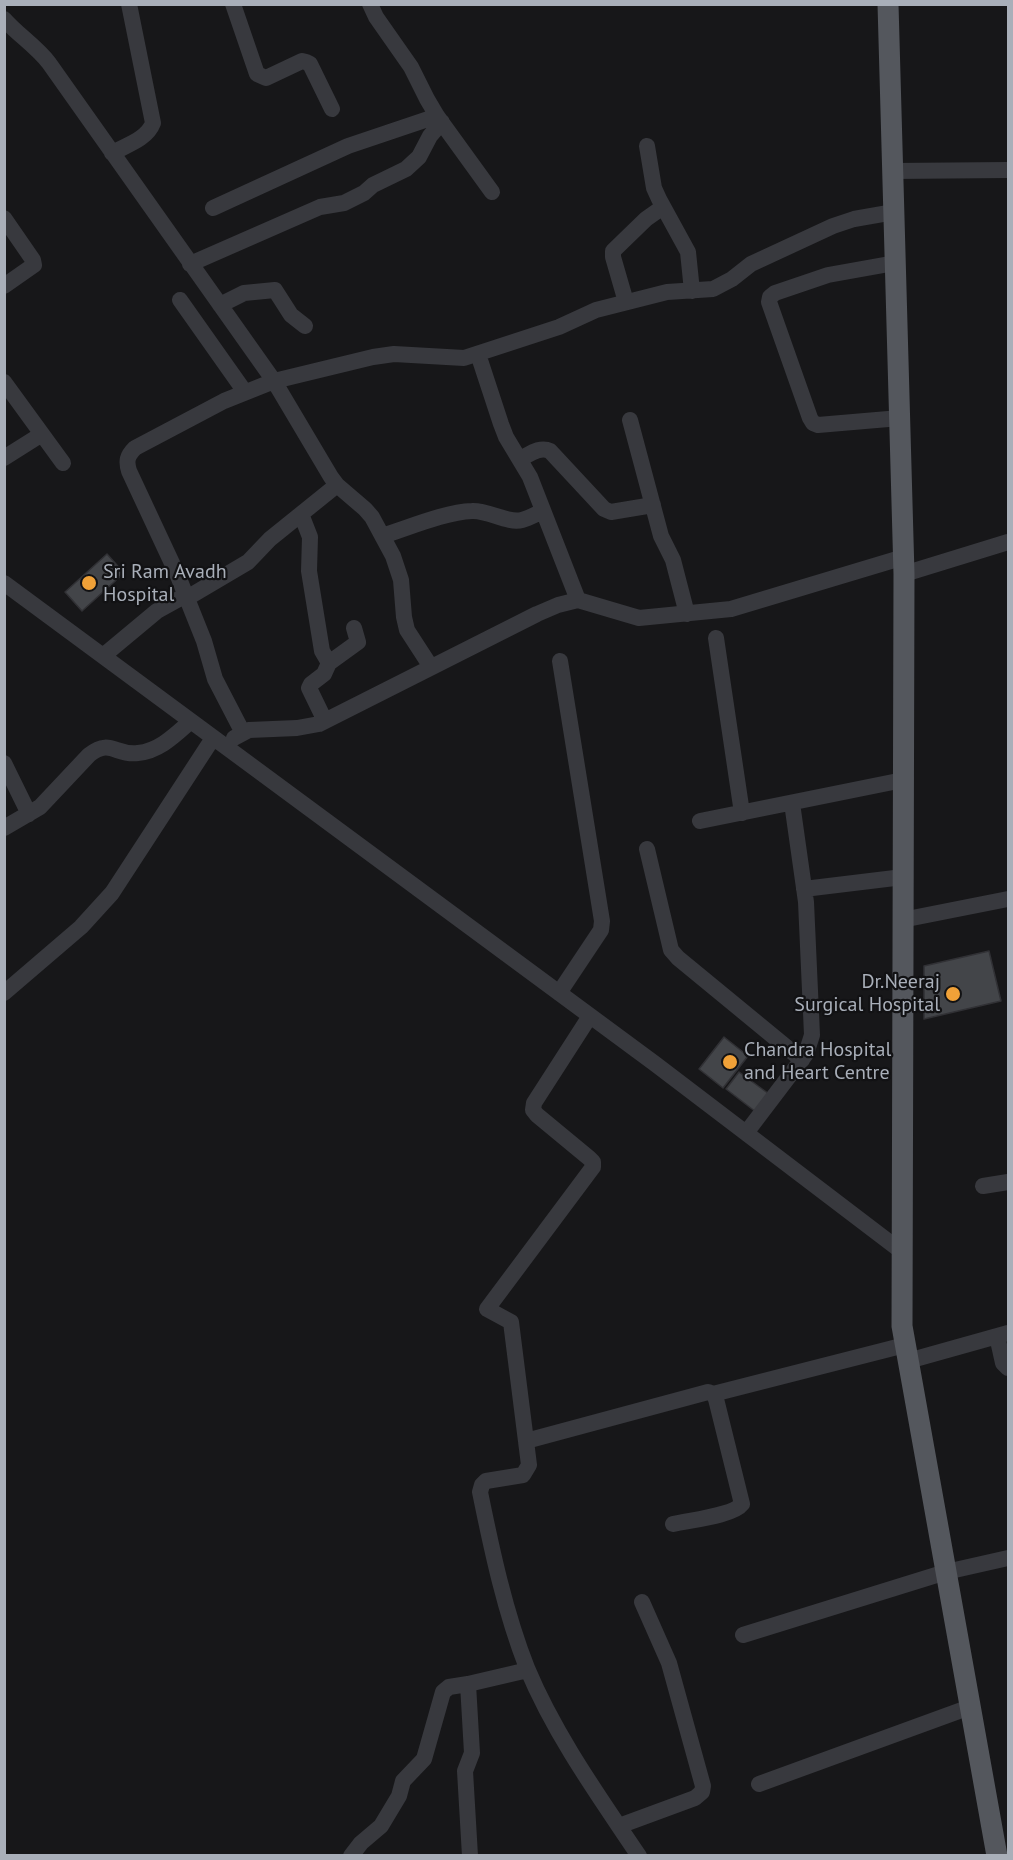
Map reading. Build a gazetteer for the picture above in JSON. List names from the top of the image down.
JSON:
{
  "places": ["Sri Ram Avadh Hospital", "Dr.Neeraj Surgical Hospital", "Chandra Hospital and Heart Centre"]
}
